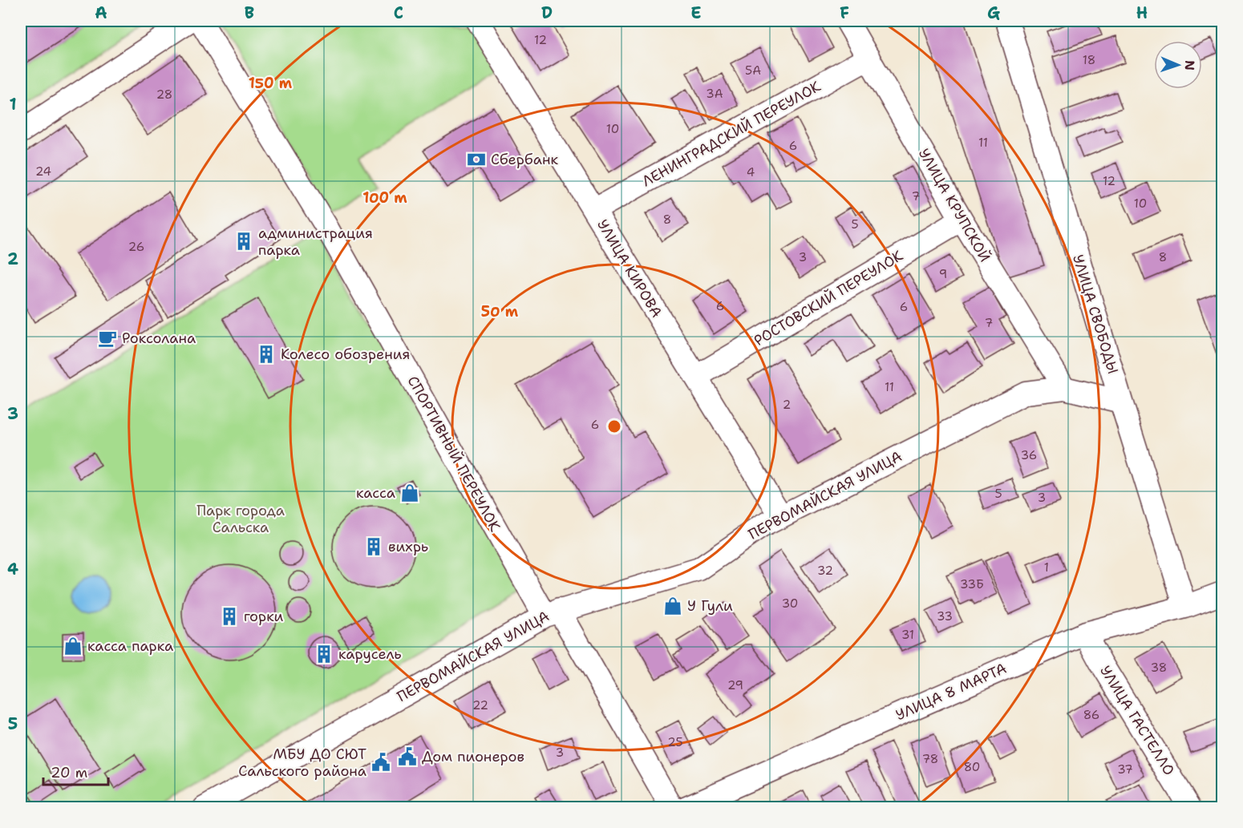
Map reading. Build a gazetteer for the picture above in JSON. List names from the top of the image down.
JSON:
{
  "streets": {
    "street": [
      "ЛЕНИНГРАДСКИЙ ПЕРЕУЛОК",
      "УЛИЦА КРУПСКОЙ",
      "УЛИЦА КИРОВА",
      "РОСТОВСКИЙ ПЕРЕУЛОК",
      "УЛИЦА СВОБОДЫ",
      "СПОРТИВНЫЙ ПЕРЕУЛОК",
      "ПЕРВОМАЙСКАЯ УЛИЦА",
      "УЛИЦА 8 МАРТА",
      "УЛИЦА ГАСТЕЛЛО"
    ]
  },
  "crossings": [
    ["ЛЕНИНГРАДСКИЙ ПЕРЕУЛОК", "УЛИЦА КРУПСКОЙ"],
    ["ЛЕНИНГРАДСКИЙ ПЕРЕУЛОК", "УЛИЦА КИРОВА"],
    ["УЛИЦА КРУПСКОЙ", "РОСТОВСКИЙ ПЕРЕУЛОК"],
    ["УЛИЦА КРУПСКОЙ", "ПЕРВОМАЙСКАЯ УЛИЦА"],
    ["УЛИЦА КИРОВА", "РОСТОВСКИЙ ПЕРЕУЛОК"],
    ["УЛИЦА КИРОВА", "ПЕРВОМАЙСКАЯ УЛИЦА"],
    ["УЛИЦА СВОБОДЫ", "ПЕРВОМАЙСКАЯ УЛИЦА"],
    ["УЛИЦА СВОБОДЫ", "УЛИЦА 8 МАРТА"],
    ["СПОРТИВНЫЙ ПЕРЕУЛОК", "ПЕРВОМАЙСКАЯ УЛИЦА"],
    ["УЛИЦА 8 МАРТА", "УЛИЦА ГАСТЕЛЛО"]
  ],
  "parks": ["Парк города Сальска"],
  "places": {
    "bank": ["Сбербанк"],
    "building": [
      "администрация парка",
      "Колесо обозрения",
      "вихрь",
      "горки",
      "карусель"
    ],
    "cafe": ["Роксолана"],
    "shop": ["касса", "У Гули", "касса парка"],
    "public building": ["Дом пионеров", "МБУ ДО СЮТ Сальского района"]
  },
  "house_numbers": [
    "12",
    "18",
    "5А",
    "3А",
    "28",
    "10",
    "11",
    "6",
    "24",
    "4",
    "12",
    "7",
    "10",
    "8",
    "5",
    "26",
    "3",
    "8",
    "9",
    "6",
    "6",
    "7",
    "11",
    "2",
    "6",
    "36",
    "5",
    "3",
    "1",
    "32",
    "33Б",
    "30",
    "33",
    "31",
    "38",
    "29",
    "22",
    "86",
    "25",
    "3",
    "78",
    "80",
    "37"
  ],
  "scale_bar": "20 m",
  "north": "right",
  "grid": {
    "columns": [
      "A",
      "B",
      "C",
      "D",
      "E",
      "F",
      "G",
      "H"
    ],
    "rows": [
      "1",
      "2",
      "3",
      "4",
      "5"
    ]
  },
  "rings": ["150 m", "100 m", "50 m"]
}
